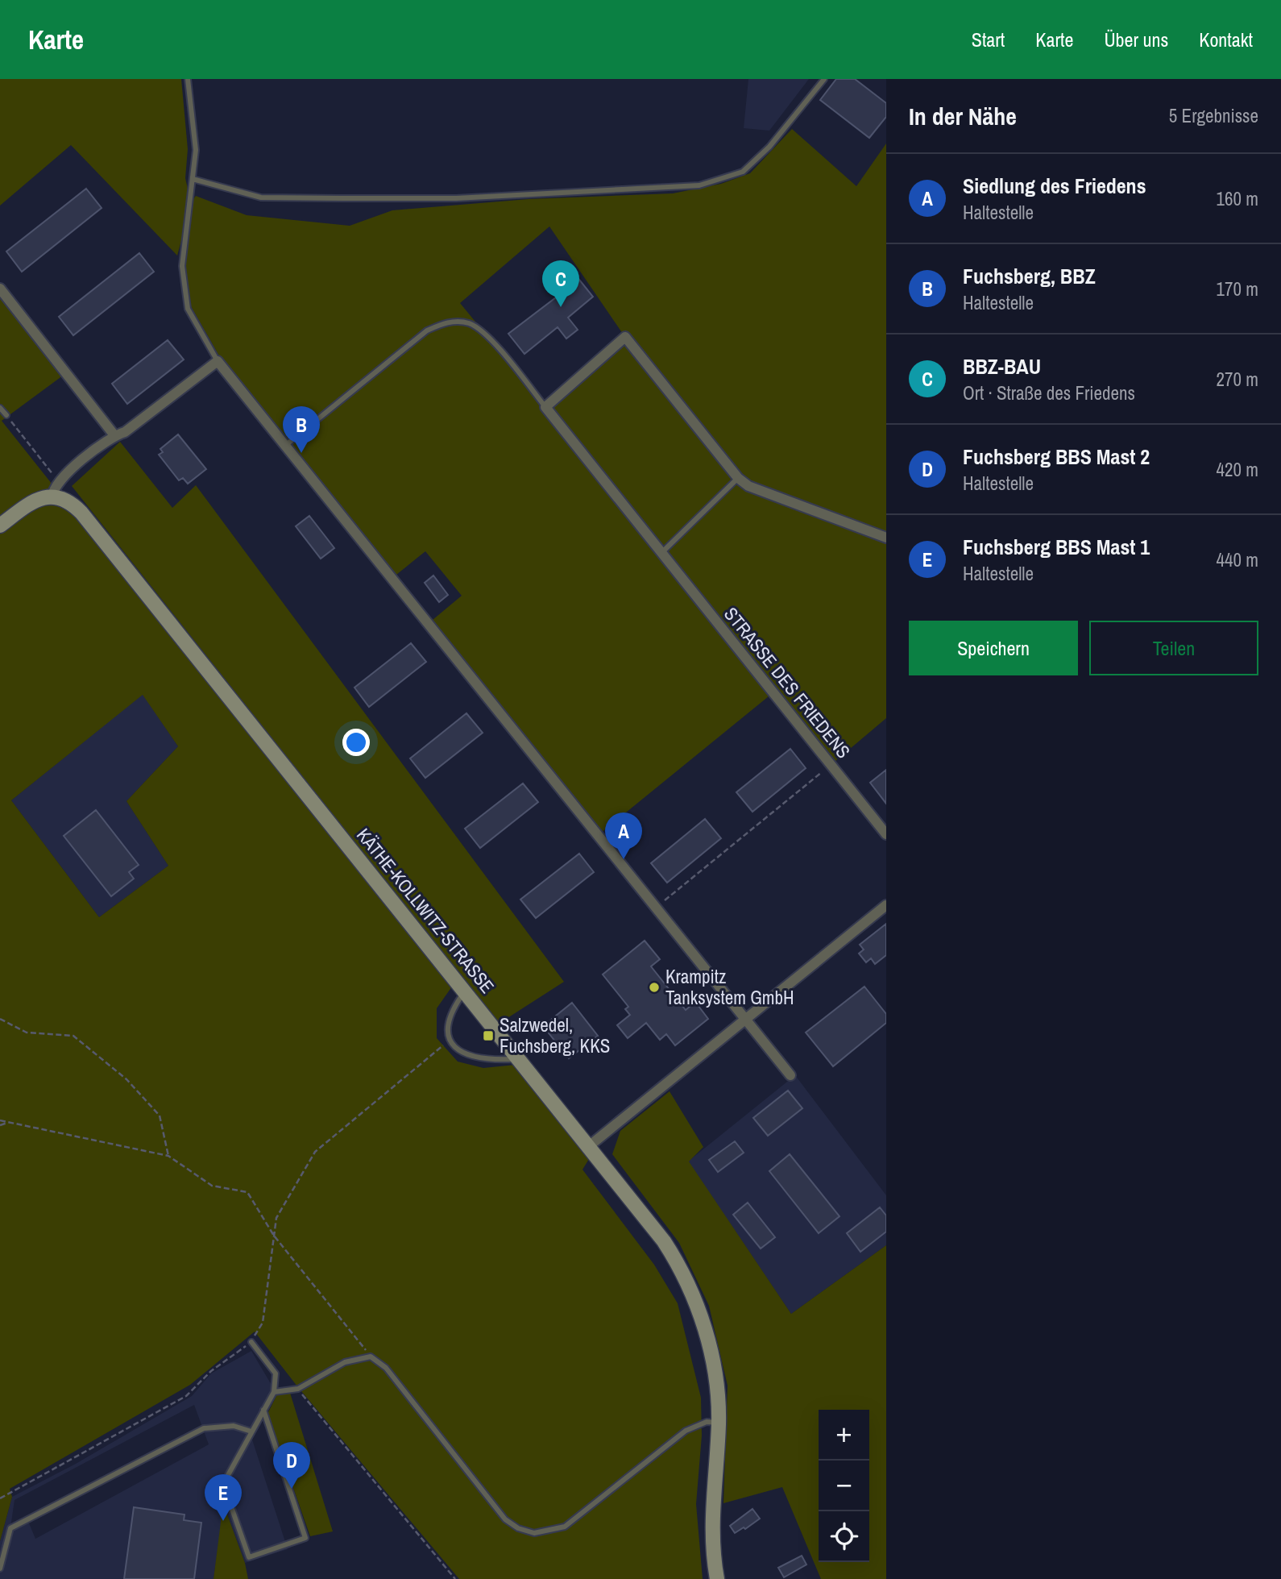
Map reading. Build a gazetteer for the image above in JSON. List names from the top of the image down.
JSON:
{
  "streets": {
    "main road": ["KÄTHE-KOLLWITZ-STRASSE"],
    "street": ["STRASSE DES FRIEDENS"]
  },
  "places": {
    "other": ["Krampitz Tanksystem GmbH"],
    "transit": ["Salzwedel, Fuchsberg, KKS"]
  },
  "page": {
    "header": "Karte",
    "nav": [
      "Start",
      "Karte",
      "Über uns",
      "Kontakt"
    ],
    "heading": ["In der Nähe", "5 Ergebnisse"],
    "list": [
      {
        "mark": "A",
        "name": "Siedlung des Friedens",
        "note": "Haltestelle",
        "value": "160 m"
      },
      {
        "mark": "B",
        "name": "Fuchsberg, BBZ",
        "note": "Haltestelle",
        "value": "170 m"
      },
      {
        "mark": "C",
        "name": "BBZ-BAU",
        "note": "Ort · Straße des Friedens",
        "value": "270 m"
      },
      {
        "mark": "D",
        "name": "Fuchsberg BBS Mast 2",
        "note": "Haltestelle",
        "value": "420 m"
      },
      {
        "mark": "E",
        "name": "Fuchsberg BBS Mast 1",
        "note": "Haltestelle",
        "value": "440 m"
      }
    ],
    "pins": [
      "C",
      "B",
      "A",
      "D",
      "E"
    ],
    "buttons": ["Speichern", "Teilen"],
    "map_buttons": ["+", "−"]
  }
}
